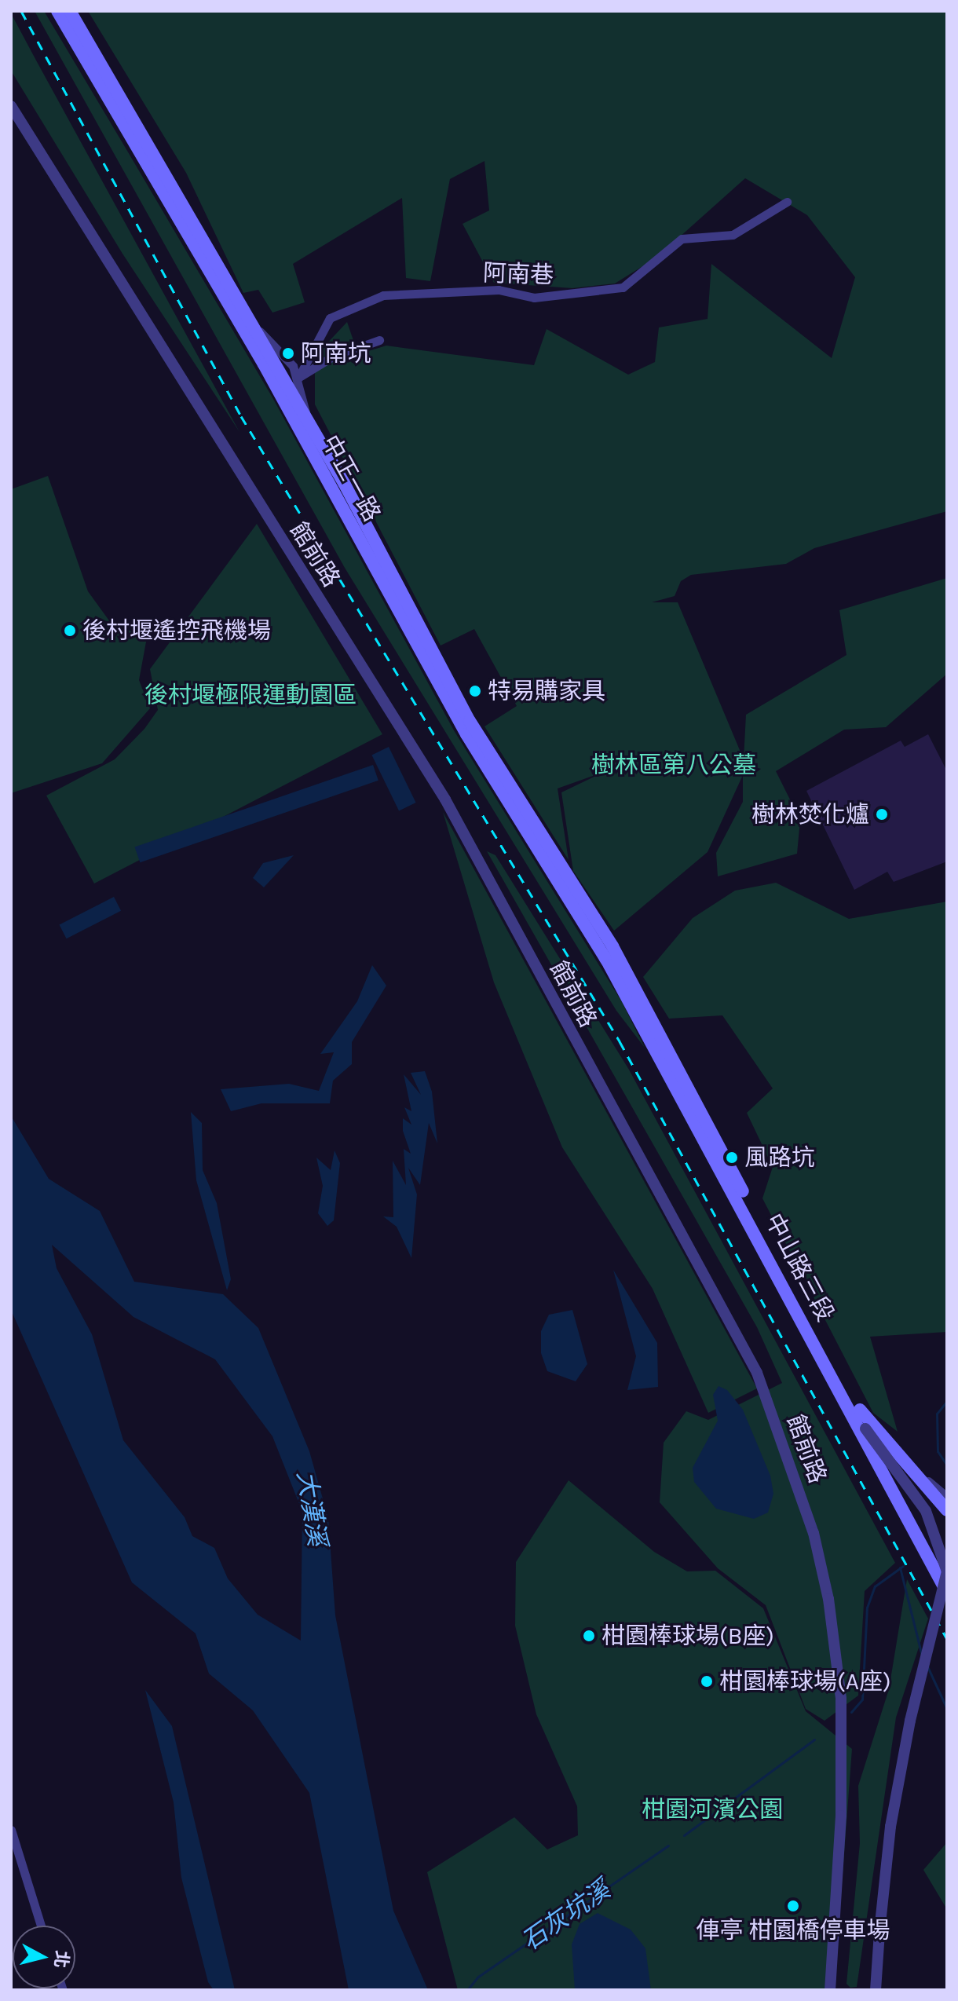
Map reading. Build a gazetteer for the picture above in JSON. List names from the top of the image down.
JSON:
{
  "streets": {
    "main road": ["中正一路", "中山路三段"],
    "street": ["阿南巷", "館前路"]
  },
  "crossings": [
    ["中正一路", "中山路三段"]
  ],
  "water": ["大漢溪", "石灰坑溪"],
  "parks": ["後村堰極限運動園區", "樹林區第八公墓", "柑園河濱公園"],
  "places": [
    "阿南坑",
    "後村堰遙控飛機場",
    "特易購家具",
    "樹林焚化爐",
    "風路坑",
    "柑園棒球場(B座)",
    "柑園棒球場(A座)",
    "俥亭 柑園橋停車場"
  ],
  "north": "right"
}
